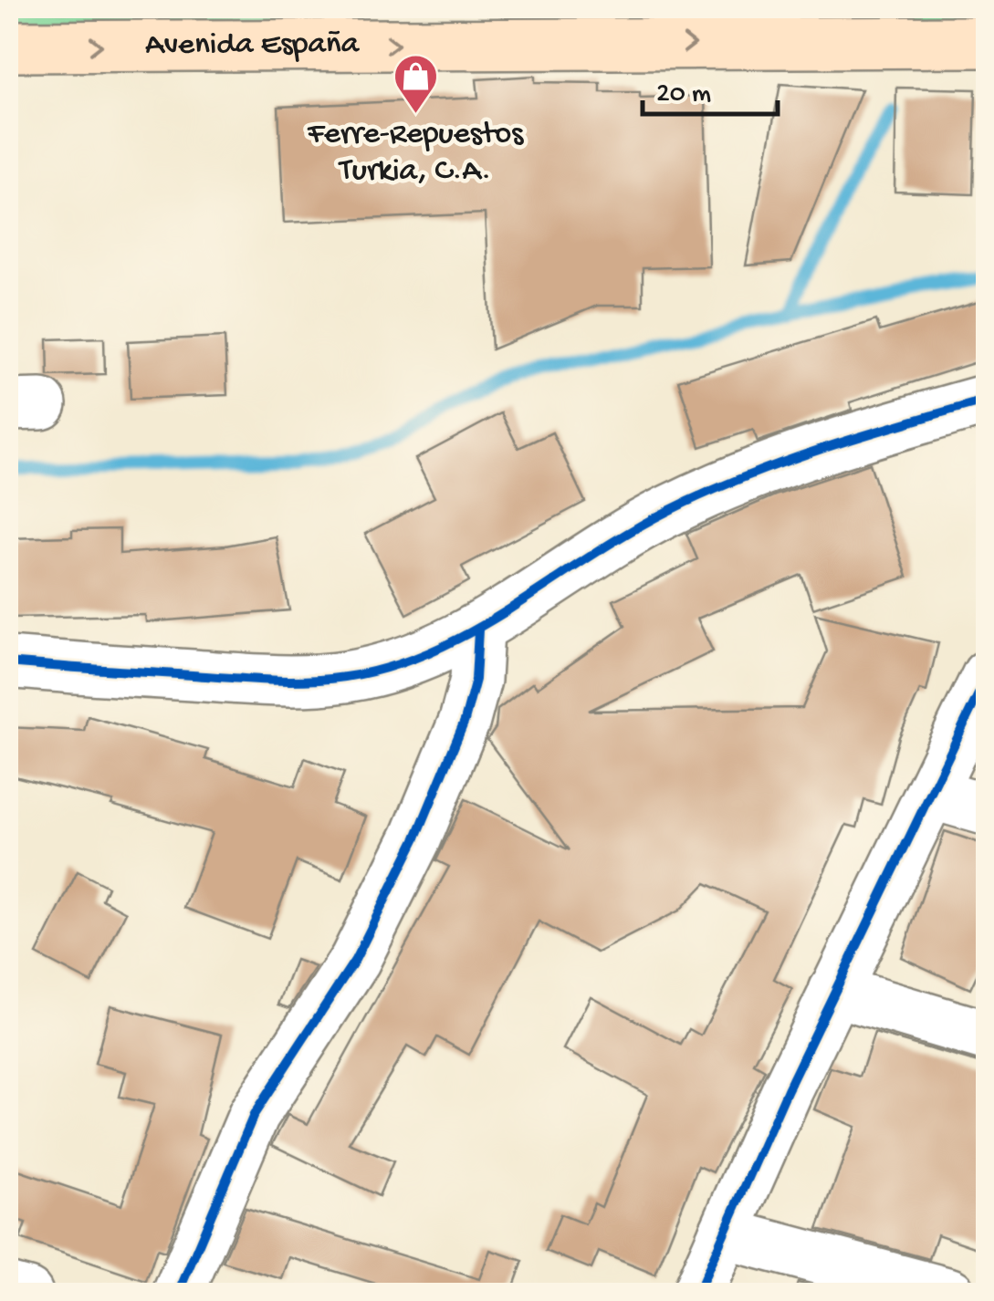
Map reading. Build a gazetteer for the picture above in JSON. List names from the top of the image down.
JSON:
{
  "streets": {
    "main road": ["Avenida España"]
  },
  "one_way": ["Avenida España"],
  "places": {
    "shop": ["Ferre-Repuestos Turkia, C.A."]
  },
  "scale_bar": "20 m"
}
